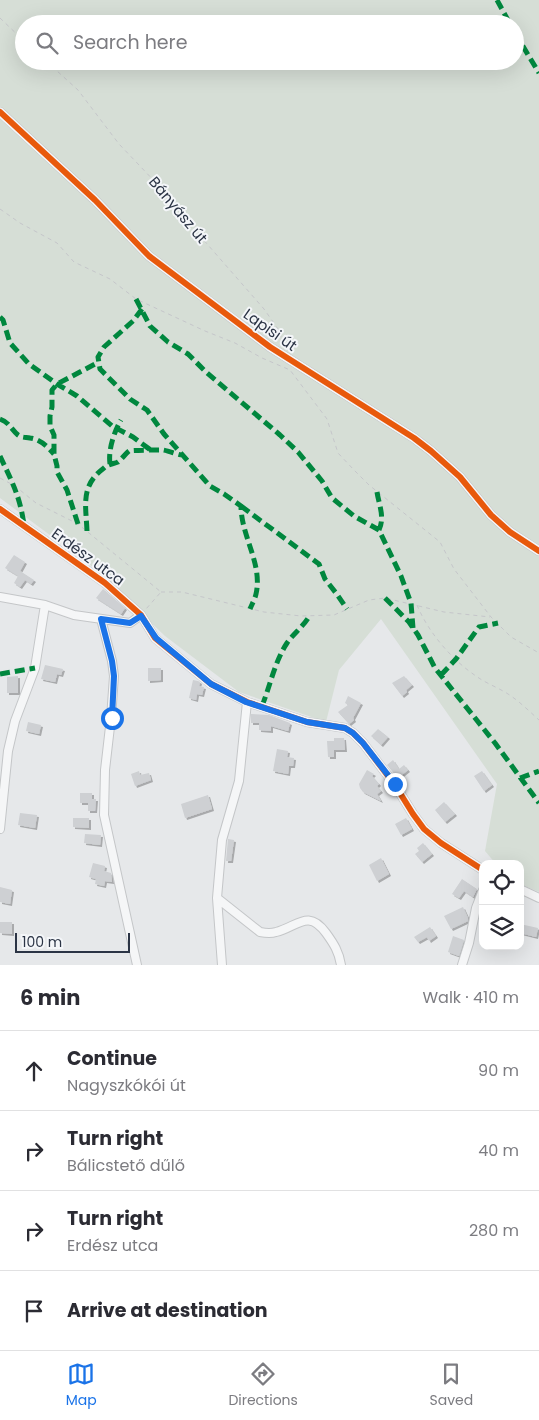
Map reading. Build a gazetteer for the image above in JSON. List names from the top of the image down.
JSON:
{
  "streets": {
    "street": ["Lapisi út", "Erdész utca"],
    "path": ["Bányász út"]
  },
  "crossings": [
    ["Bányász út", "Lapisi út"]
  ],
  "scale_bar": "100 m",
  "page": {
    "search": "Search here",
    "scale": "100 m",
    "heading": ["6 min", "Walk · 410 m"],
    "list": [
      ["Continue", "Nagyszkókói út", "90 m"],
      ["Turn right", "Bálicstető dűlő", "40 m"],
      ["Turn right", "Erdész utca", "280 m"],
      "Arrive at destination"
    ],
    "nav": ["Map", "Directions", "Saved"]
  }
}
